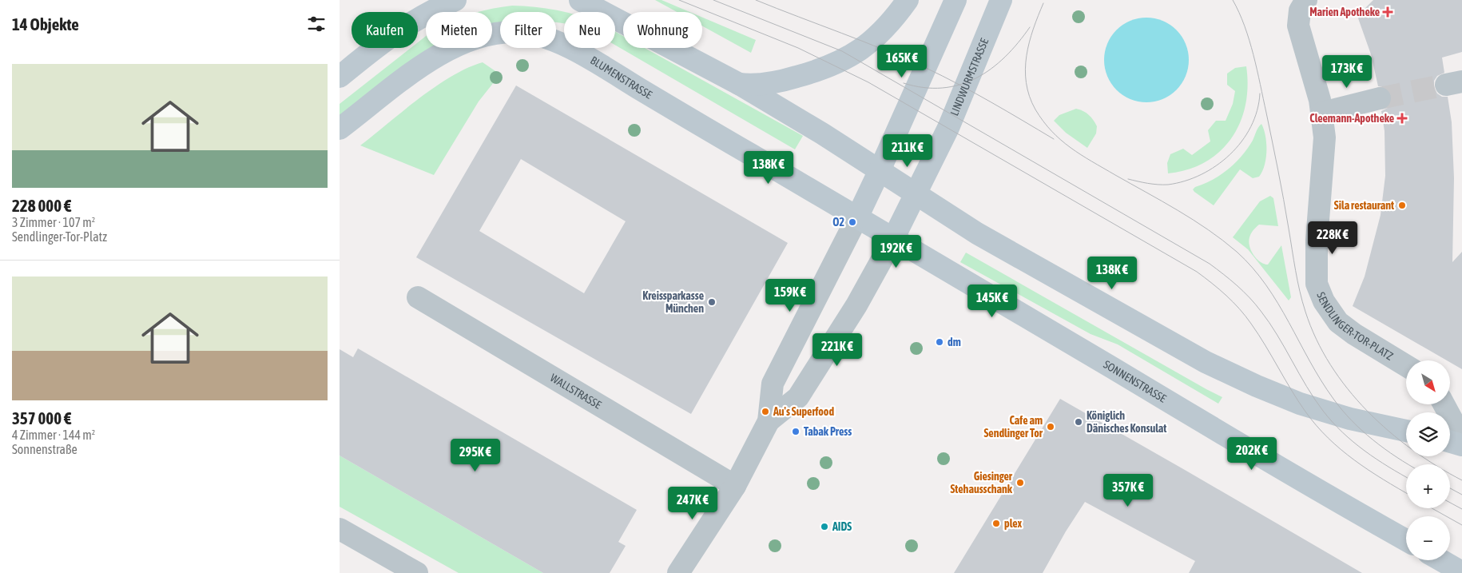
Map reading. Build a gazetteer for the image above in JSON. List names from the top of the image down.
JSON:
{
  "streets": {
    "main road": ["LINDWURMSTRASSE", "BLUMENSTRASSE", "SONNENSTRASSE"],
    "street": ["SENDLINGER-TOR-PLATZ", "WALLSTRASSE"]
  },
  "crossings": [
    ["LINDWURMSTRASSE", "SONNENSTRASSE"],
    ["BLUMENSTRASSE", "SONNENSTRASSE"]
  ],
  "places": {
    "health": ["Marien Apotheke", "Cleemann-Apotheke"],
    "other": [
      "Sila restaurant",
      "O2",
      "Kreissparkasse München",
      "dm",
      "Au's Superfood",
      "Königlich Dänisches Konsulat",
      "Cafe am Sendlinger Tor",
      "Tabak Press",
      "Giesinger Stehausschank",
      "plex",
      "AIDS"
    ]
  },
  "north": "bottom right",
  "page": {
    "heading": "14 Objekte",
    "chip": [
      "Kaufen",
      "Mieten",
      "Filter",
      "Neu",
      "Wohnung"
    ],
    "price": [
      "165K €",
      "173K €",
      "211K €",
      "138K €",
      "228K €",
      "192K €",
      "138K €",
      "159K €",
      "145K €",
      "221K €",
      "202K €",
      "295K €",
      "357K €",
      "247K €"
    ],
    "list": [
      {
        "name": "228 000 €",
        "note": "3 Zimmer · 107 m² · Sendlinger-Tor-Platz"
      },
      {
        "name": "357 000 €",
        "note": "4 Zimmer · 144 m² · Sonnenstraße"
      }
    ],
    "map_buttons": ["+", "−"]
  }
}
